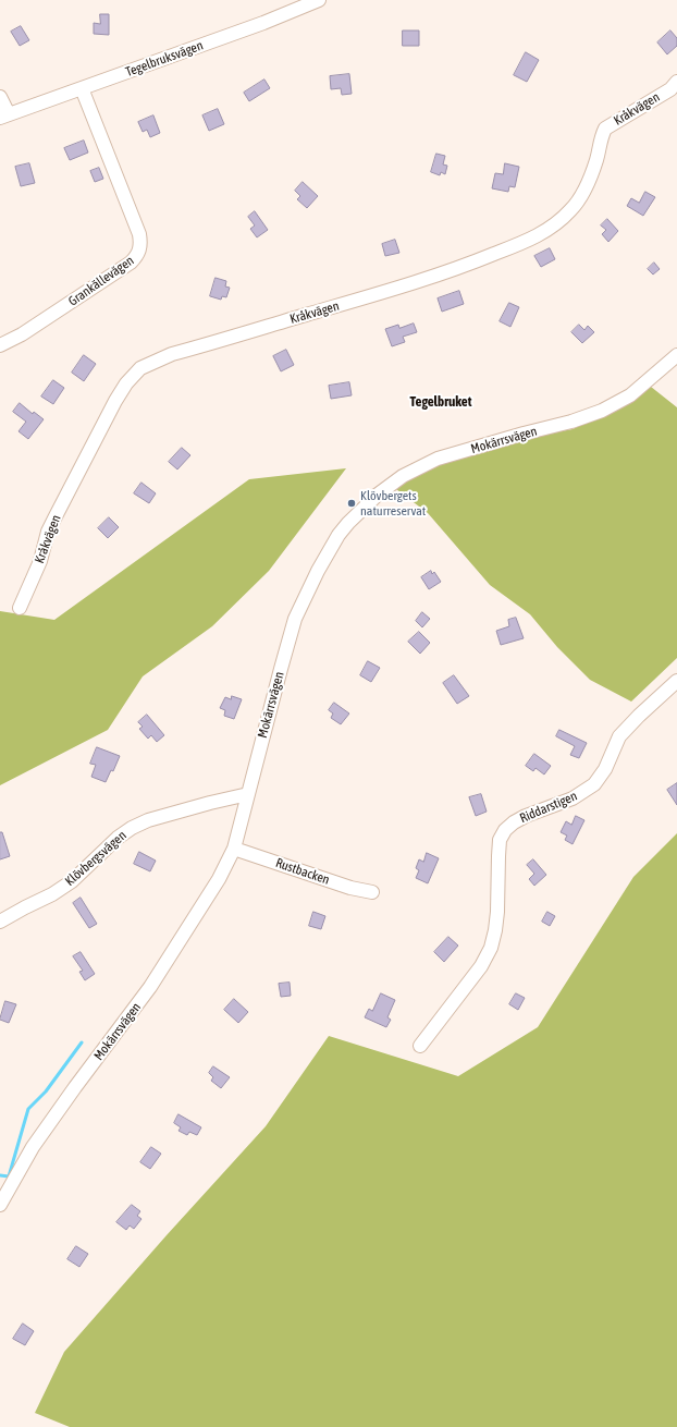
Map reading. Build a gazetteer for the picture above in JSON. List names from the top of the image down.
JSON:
{
  "streets": {
    "street": [
      "Tegelbruksvägen",
      "Kråkvägen",
      "Grankällevägen",
      "Mokärrsvägen",
      "Riddarstigen",
      "Klövbergsvägen",
      "Rustbacken"
    ]
  },
  "crossings": [
    ["Tegelbruksvägen", "Grankällevägen"],
    ["Mokärrsvägen", "Klövbergsvägen"],
    ["Mokärrsvägen", "Rustbacken"]
  ],
  "districts": ["Tegelbruket"],
  "places": ["Klövbergets naturreservat"]
}
